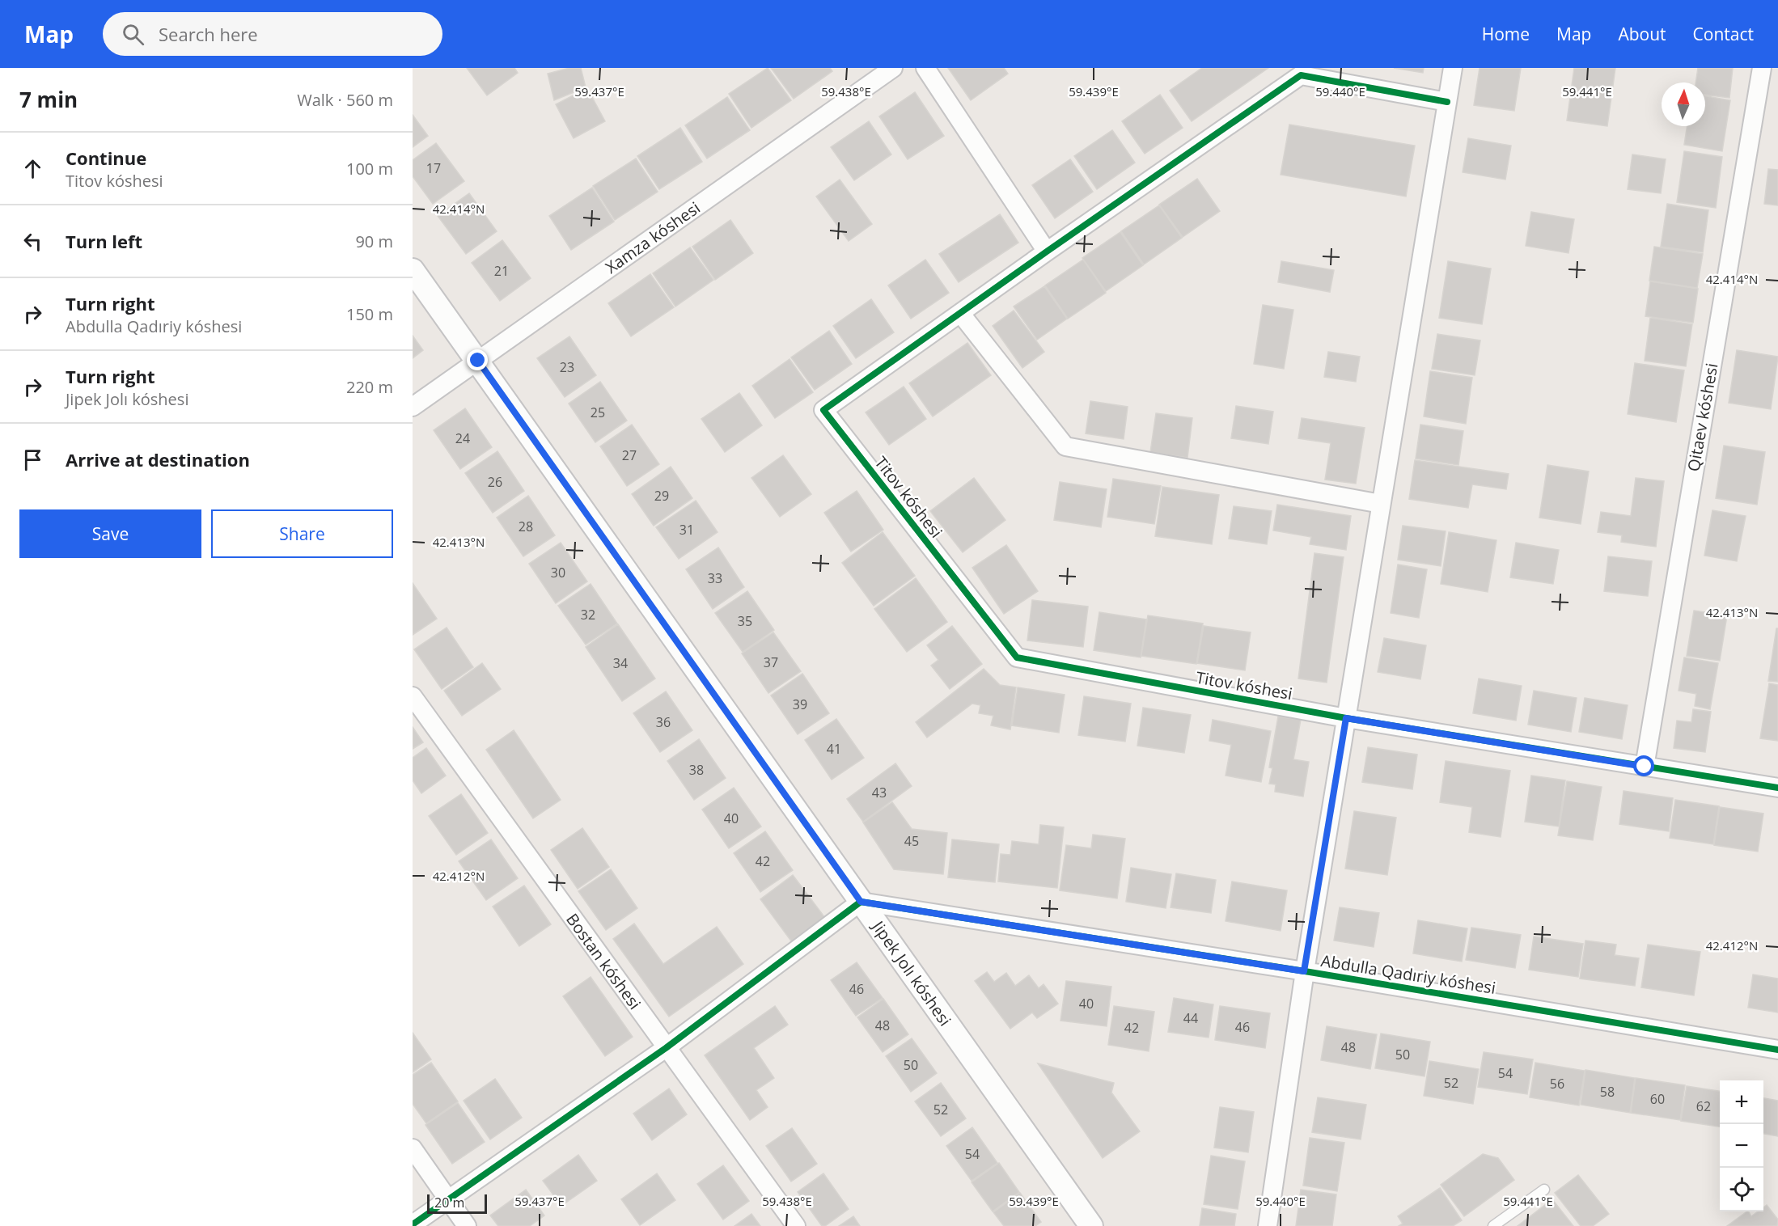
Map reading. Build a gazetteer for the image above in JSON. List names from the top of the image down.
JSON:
{
  "streets": {
    "street": [
      "Xamza kóshesi",
      "Qitaev kóshesi",
      "Titov kóshesi",
      "Bostan kóshesi",
      "Jipek Jolı kóshesi",
      "Abdulla Qadıriy kóshesi"
    ]
  },
  "crossings": [
    ["Xamza kóshesi", "Jipek Jolı kóshesi"],
    ["Qitaev kóshesi", "Titov kóshesi"],
    ["Jipek Jolı kóshesi", "Abdulla Qadıriy kóshesi"]
  ],
  "house_numbers": [
    "17",
    "21",
    "23",
    "25",
    "24",
    "27",
    "26",
    "29",
    "28",
    "31",
    "30",
    "33",
    "32",
    "35",
    "37",
    "34",
    "39",
    "36",
    "41",
    "38",
    "43",
    "40",
    "45",
    "42",
    "46",
    "40",
    "44",
    "48",
    "46",
    "42",
    "48",
    "50",
    "50",
    "54",
    "52",
    "56",
    "58",
    "60",
    "62",
    "52",
    "54"
  ],
  "scale_bar": "20 m",
  "north": "top",
  "page": {
    "header": "Map",
    "search": "Search here",
    "nav": [
      "Home",
      "Map",
      "About",
      "Contact"
    ],
    "heading": ["7 min", "Walk · 560 m"],
    "list": [
      ["Continue", "Titov kóshesi", "100 m"],
      ["Turn left", "90 m"],
      ["Turn right", "Abdulla Qadıriy kóshesi", "150 m"],
      ["Turn right", "Jipek Jolı kóshesi", "220 m"],
      "Arrive at destination"
    ],
    "buttons": ["Save", "Share"],
    "map_buttons": ["+", "−"],
    "scale": "20 m"
  },
  "coordinates": [
    "59.437°E",
    "59.438°E",
    "59.439°E",
    "59.440°E",
    "59.441°E",
    "42.414°N",
    "42.413°N",
    "42.412°N"
  ]
}
